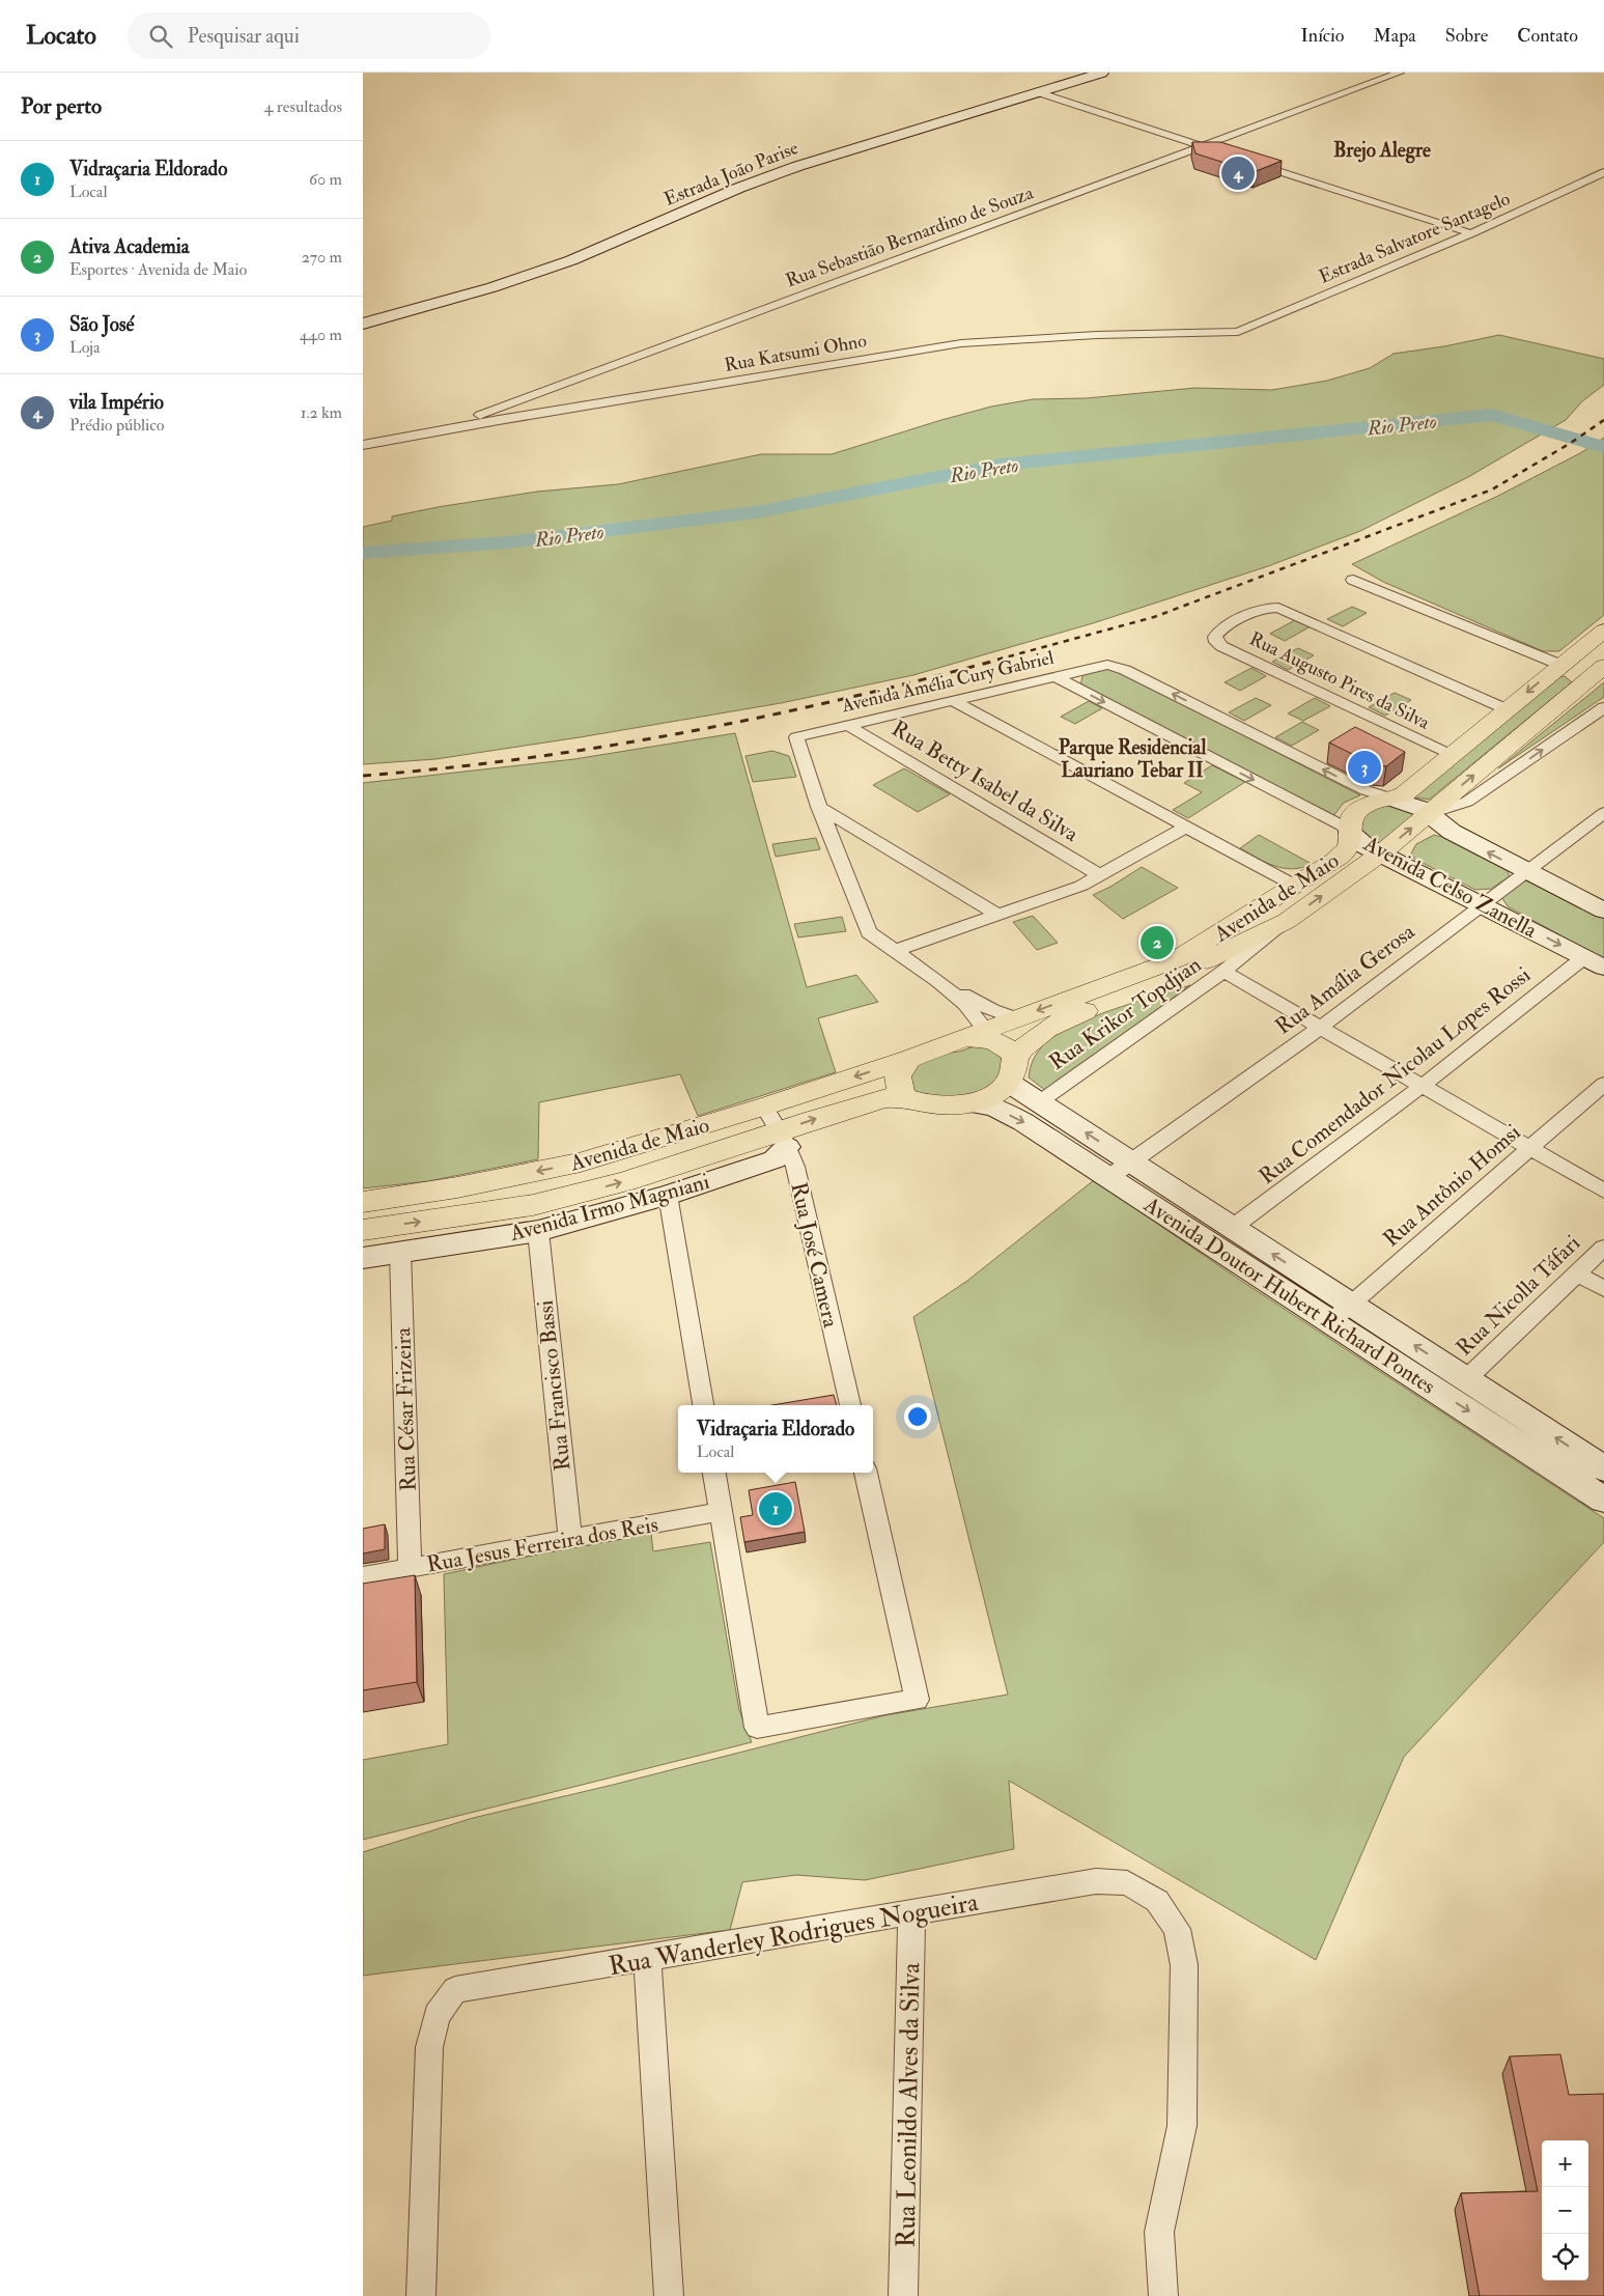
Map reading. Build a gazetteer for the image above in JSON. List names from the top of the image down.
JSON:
{
  "streets": {
    "main road": [
      "Estrada João Parise",
      "Avenida Celso Zanella",
      "Avenida de Maio",
      "Avenida Irmo Magniani",
      "Avenida Doutor Hubert Richard Pontes"
    ],
    "street": [
      "Rua Sebastião Bernardino de Souza",
      "Estrada Salvatore Santagelo",
      "Rua Katsumi Ohno",
      "Rua Augusto Pires da Silva",
      "Avenida Amélia Cury Gabriel",
      "Rua Betty Isabel da Silva",
      "Rua Amália Gerosa",
      "Rua Krikor Topdjian",
      "Rua Comendador Nicolau Lopes Rossi",
      "Rua Antônio Homsi",
      "Rua José Camera",
      "Rua Nicolla Táfari",
      "Rua Francisco Bassi",
      "Rua César Frizeira",
      "Rua Jesus Ferreira dos Reis",
      "Rua Wanderley Rodrigues Nogueira",
      "Rua Leonildo Alves da Silva"
    ]
  },
  "crossings": [
    ["Rua Sebastião Bernardino de Souza", "Rua Katsumi Ohno"],
    ["Estrada Salvatore Santagelo", "Rua Katsumi Ohno"],
    ["Rua Augusto Pires da Silva", "Avenida de Maio"],
    ["Avenida Amélia Cury Gabriel", "Rua Betty Isabel da Silva"],
    ["Avenida Amélia Cury Gabriel", "Avenida Celso Zanella"],
    ["Avenida Amélia Cury Gabriel", "Avenida de Maio"],
    ["Avenida Celso Zanella", "Avenida de Maio"],
    ["Avenida Celso Zanella", "Rua Amália Gerosa"],
    ["Avenida Celso Zanella", "Rua Comendador Nicolau Lopes Rossi"],
    ["Avenida de Maio", "Rua Krikor Topdjian"],
    ["Avenida de Maio", "Avenida Irmo Magniani"],
    ["Avenida de Maio", "Rua José Camera"],
    ["Avenida de Maio", "Avenida Doutor Hubert Richard Pontes"],
    ["Rua Amália Gerosa", "Avenida Doutor Hubert Richard Pontes"],
    ["Rua Krikor Topdjian", "Avenida Doutor Hubert Richard Pontes"],
    ["Rua Comendador Nicolau Lopes Rossi", "Avenida Doutor Hubert Richard Pontes"],
    ["Rua Antônio Homsi", "Avenida Doutor Hubert Richard Pontes"],
    ["Avenida Irmo Magniani", "Rua José Camera"],
    ["Avenida Irmo Magniani", "Rua Francisco Bassi"],
    ["Avenida Irmo Magniani", "Rua César Frizeira"],
    ["Avenida Doutor Hubert Richard Pontes", "Rua Nicolla Táfari"],
    ["Rua Francisco Bassi", "Rua Jesus Ferreira dos Reis"],
    ["Rua César Frizeira", "Rua Jesus Ferreira dos Reis"],
    ["Rua Wanderley Rodrigues Nogueira", "Rua Leonildo Alves da Silva"]
  ],
  "districts": ["Brejo Alegre", "Parque Residencial Lauriano Tebar II"],
  "water": ["Rio Preto"],
  "page": {
    "header": "Locato",
    "search": "Pesquisar aqui",
    "nav": [
      "Início",
      "Mapa",
      "Sobre",
      "Contato"
    ],
    "heading": ["Por perto", "4 resultados"],
    "list": [
      {
        "mark": "1",
        "name": "Vidraçaria Eldorado",
        "note": "Local",
        "value": "60 m"
      },
      {
        "mark": "2",
        "name": "Ativa Academia",
        "note": "Esportes · Avenida de Maio",
        "value": "270 m"
      },
      {
        "mark": "3",
        "name": "São José",
        "note": "Loja",
        "value": "440 m"
      },
      {
        "mark": "4",
        "name": "vila Império",
        "note": "Prédio público",
        "value": "1.2 km"
      }
    ],
    "pins": [
      "4",
      "3",
      "2",
      "1"
    ],
    "popup": ["Vidraçaria Eldorado", "Local"],
    "map_buttons": ["+", "−"]
  }
}
